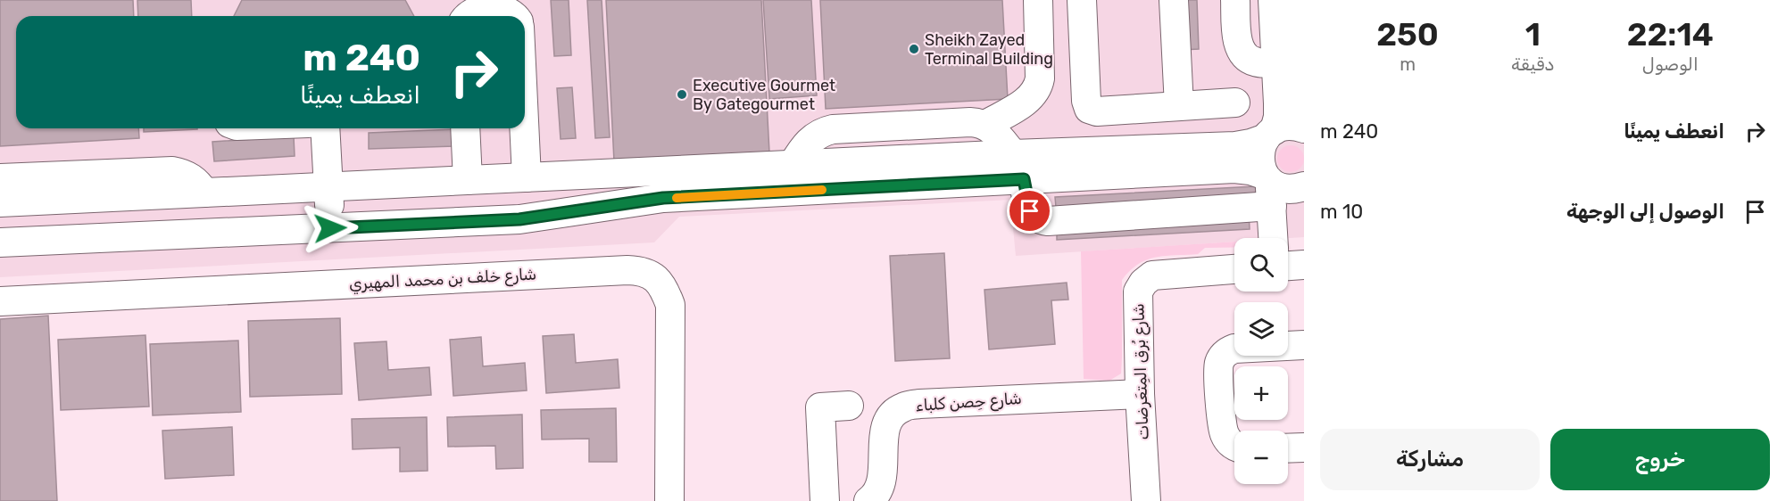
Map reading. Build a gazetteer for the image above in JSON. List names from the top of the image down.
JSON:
{
  "streets": {
    "street": ["شارع خلف بن محمد المهيري", "شارع بُرق المِتعَرضات", "شارع حِصن كلباء"]
  },
  "crossings": [
    ["شارع بُرق المِتعَرضات", "شارع حِصن كلباء"]
  ],
  "places": ["Sheikh Zayed Terminal Building", "Executive Gourmet By Gategourmet"],
  "page": {
    "eta": [
      "22:14",
      "الوصول",
      "1",
      "دقيقة",
      "250",
      "m"
    ],
    "turn": ["240 m", "انعطف يمينًا"],
    "list": [
      {
        "name": "انعطف يمينًا",
        "value": "240 m"
      },
      {
        "name": "الوصول إلى الوجهة",
        "value": "10 m"
      }
    ],
    "map_buttons": ["+", "−"],
    "buttons": ["خروج", "مشاركة"]
  }
}
